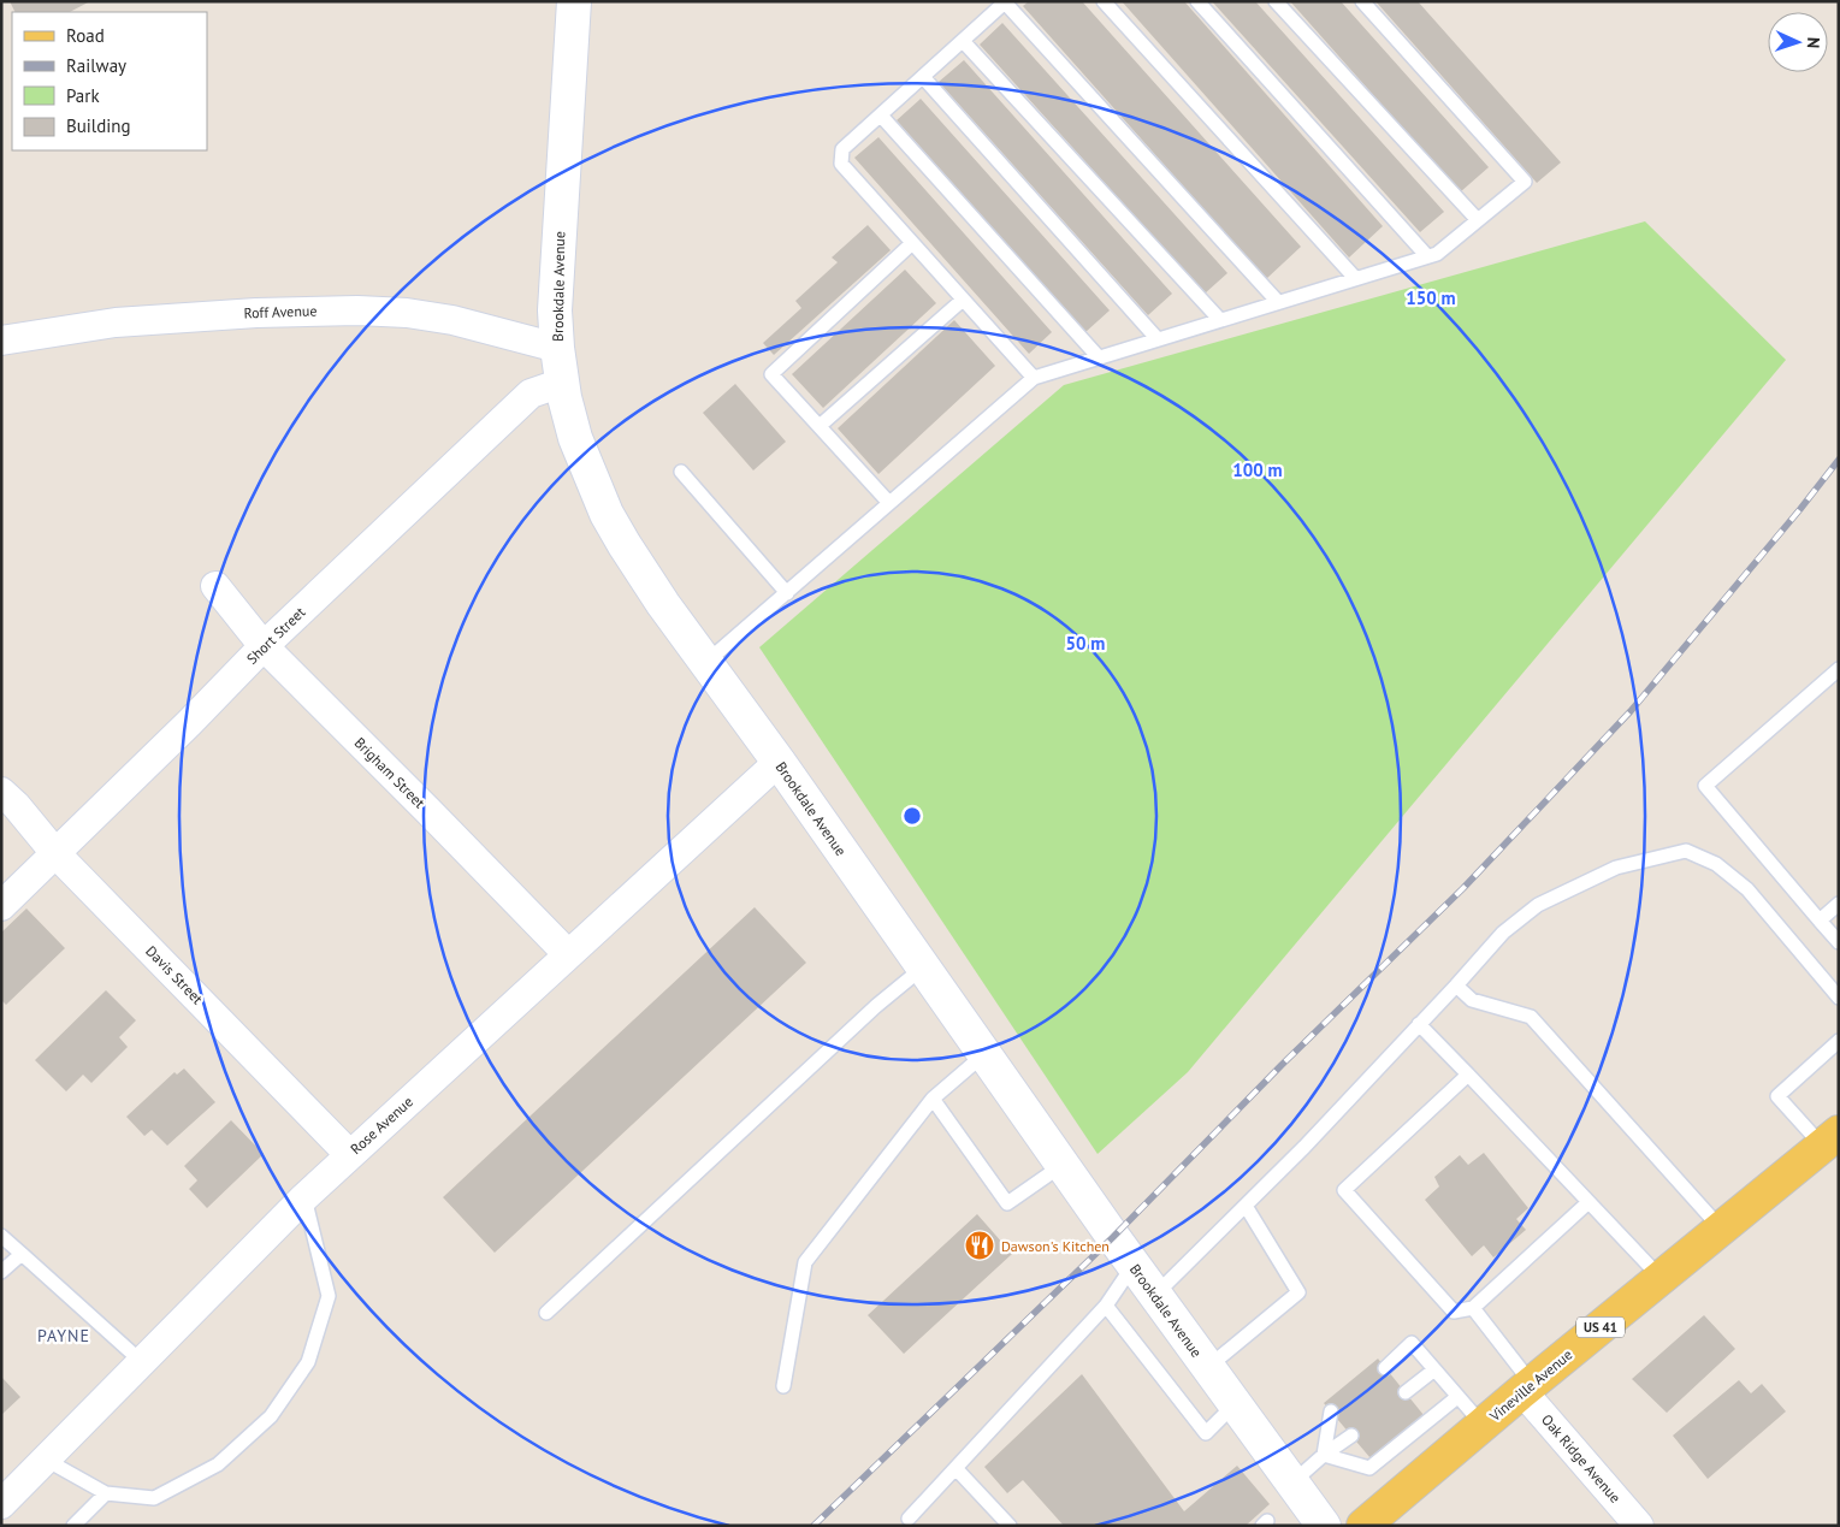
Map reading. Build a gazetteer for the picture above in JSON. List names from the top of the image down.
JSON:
{
  "streets": {
    "main road": ["US 41", "Vineville Avenue"],
    "street": [
      "Brookdale Avenue",
      "Roff Avenue",
      "Short Street",
      "Brigham Street",
      "Davis Street",
      "Rose Avenue",
      "Oak Ridge Avenue"
    ]
  },
  "crossings": [
    ["Brookdale Avenue", "Roff Avenue"],
    ["Brookdale Avenue", "Short Street"],
    ["Brookdale Avenue", "Rose Avenue"],
    ["Short Street", "Brigham Street"],
    ["Short Street", "Davis Street"],
    ["Brigham Street", "Rose Avenue"],
    ["Davis Street", "Rose Avenue"],
    ["Vineville Avenue", "Oak Ridge Avenue"]
  ],
  "districts": ["PAYNE"],
  "places": {
    "restaurant": ["Dawson's Kitchen"]
  },
  "legend": [
    "Road",
    "Railway",
    "Park",
    "Building"
  ],
  "north": "right",
  "rings": ["150 m", "100 m", "50 m"]
}
